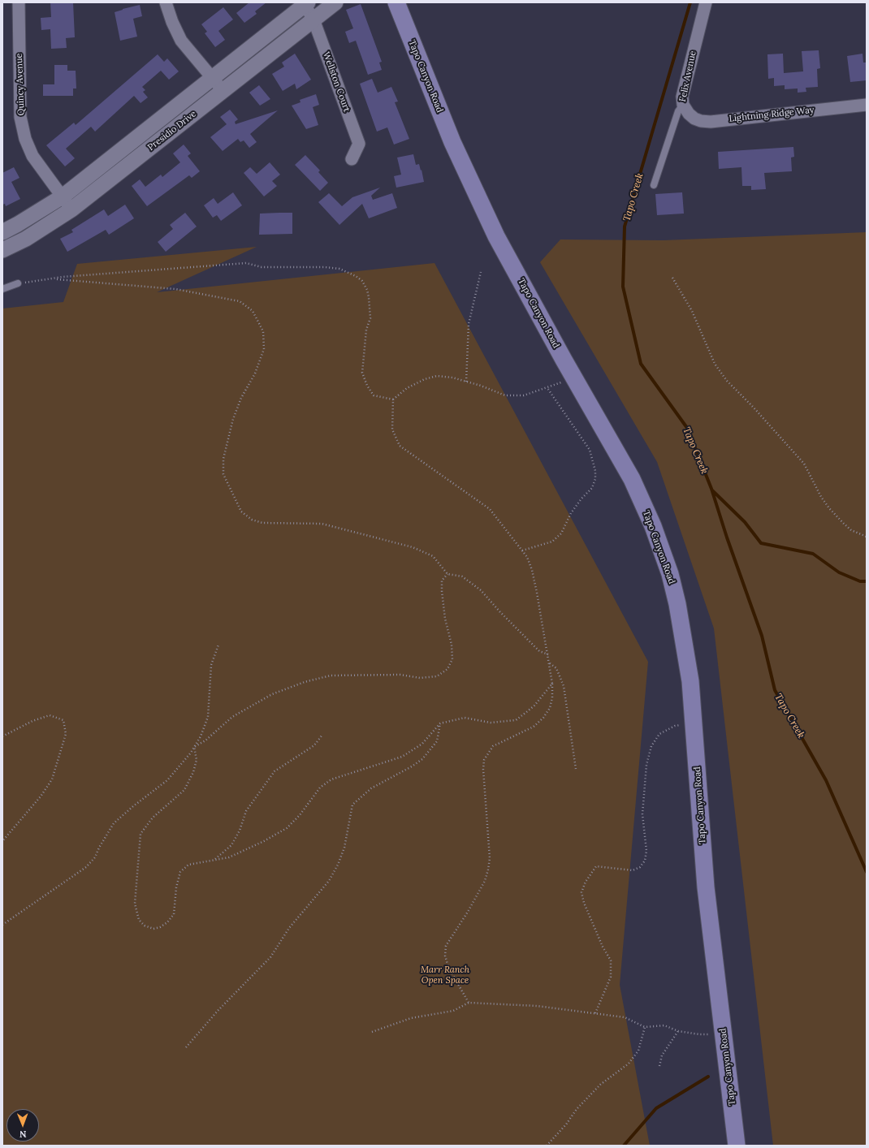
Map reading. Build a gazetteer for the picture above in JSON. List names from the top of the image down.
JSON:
{
  "streets": {
    "main road": ["Tapo Canyon Road"],
    "street": [
      "Felix Avenue",
      "Wellston Court",
      "Quincy Avenue",
      "Lightning Ridge Way",
      "Presidio Drive"
    ]
  },
  "crossings": [
    ["Felix Avenue", "Lightning Ridge Way"],
    ["Wellston Court", "Presidio Drive"],
    ["Quincy Avenue", "Presidio Drive"]
  ],
  "water": ["Tapo Creek"],
  "parks": ["Marr Ranch Open Space"],
  "north": "bottom"
}
